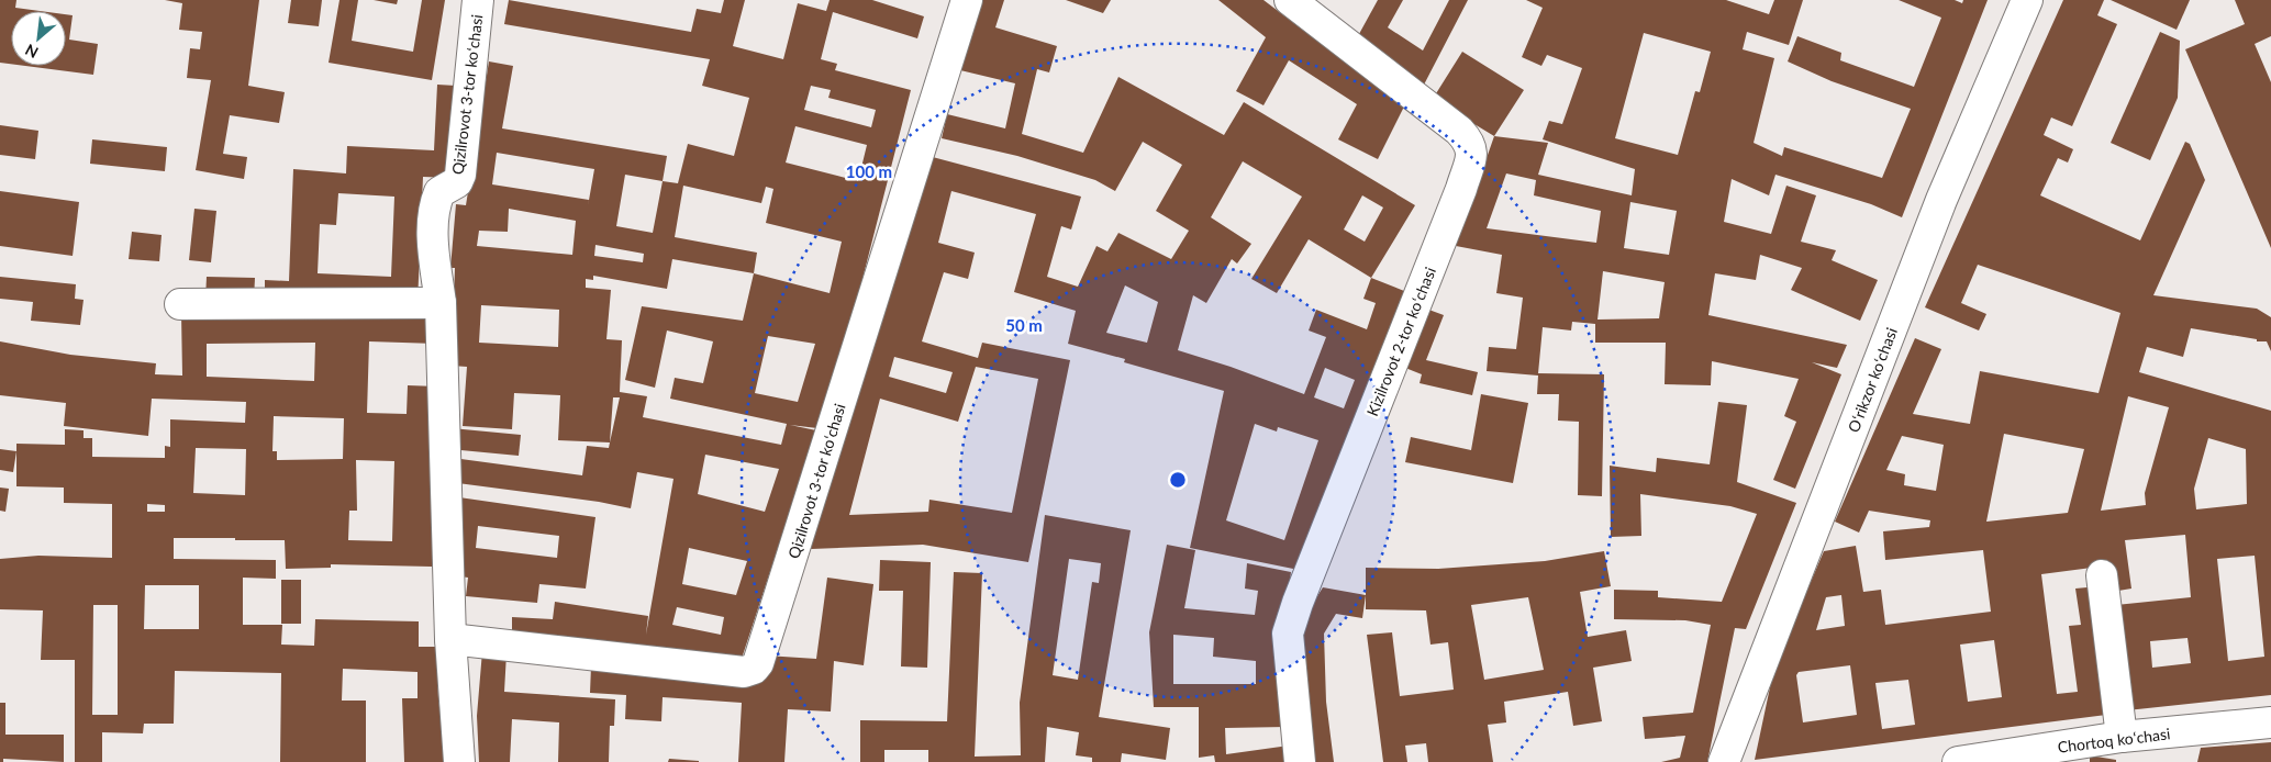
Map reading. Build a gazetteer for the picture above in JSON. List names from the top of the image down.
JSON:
{
  "streets": {
    "street": [
      "Qizilrovot 3-tor koʻchasi",
      "Kizilrovot 2-tor koʻchasi",
      "Oʻrikzor koʻchasi",
      "Chortoq koʻchasi"
    ]
  },
  "north": "bottom left",
  "rings": ["100 m", "50 m"]
}
